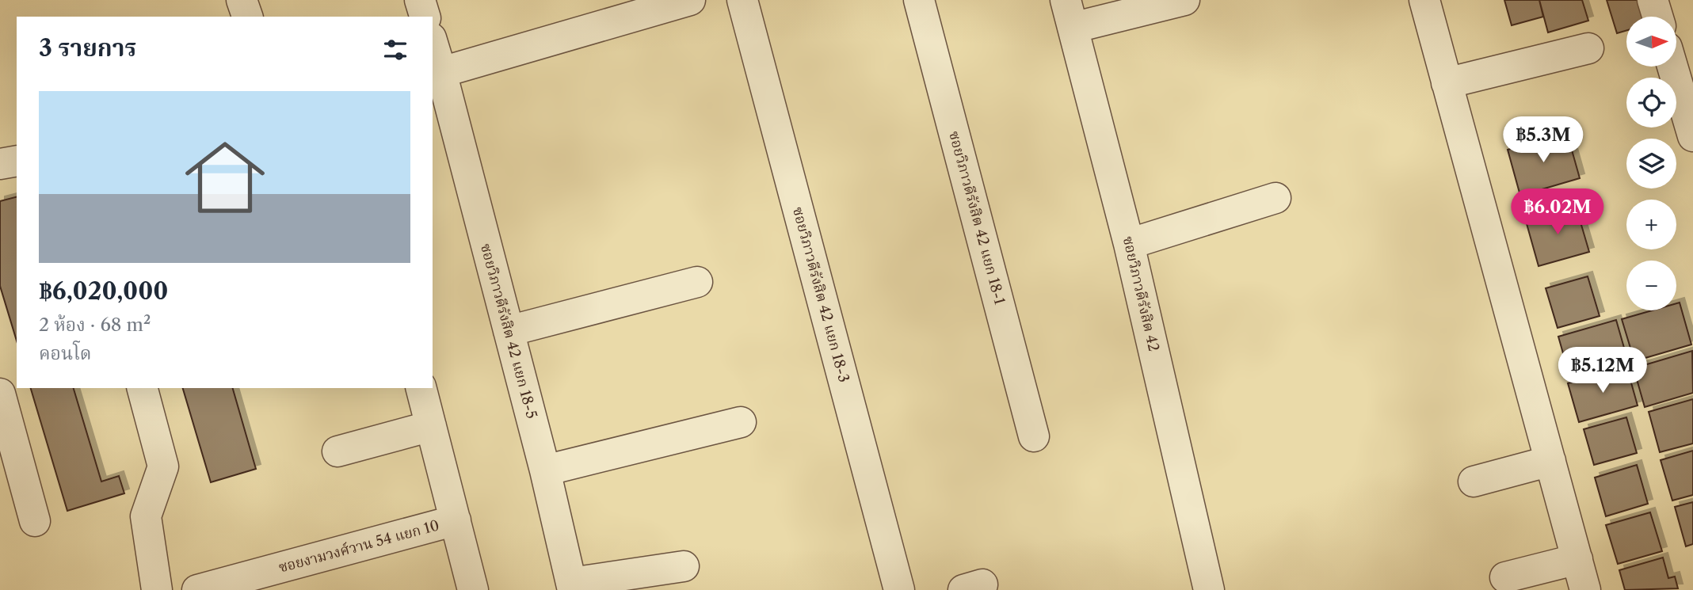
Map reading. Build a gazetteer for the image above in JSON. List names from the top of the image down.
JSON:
{
  "streets": {
    "street": [
      "ซอยวิภาวดีรังสิต 42 แยก 18-1",
      "ซอยวิภาวดีรังสิต 42",
      "ซอยวิภาวดีรังสิต 42 แยก 18-3",
      "ซอยวิภาวดีรังสิต 42 แยก 18-5",
      "ซอยงามวงศ์วาน 54 แยก 10"
    ]
  },
  "north": "right",
  "page": {
    "map_buttons": ["+", "−"],
    "heading": "3 รายการ",
    "list": [
      {
        "name": "฿6,020,000",
        "note": "2 ห้อง · 68 m² · คอนโด"
      }
    ],
    "price": ["฿5.3M", "฿6.02M", "฿5.12M"]
  }
}
